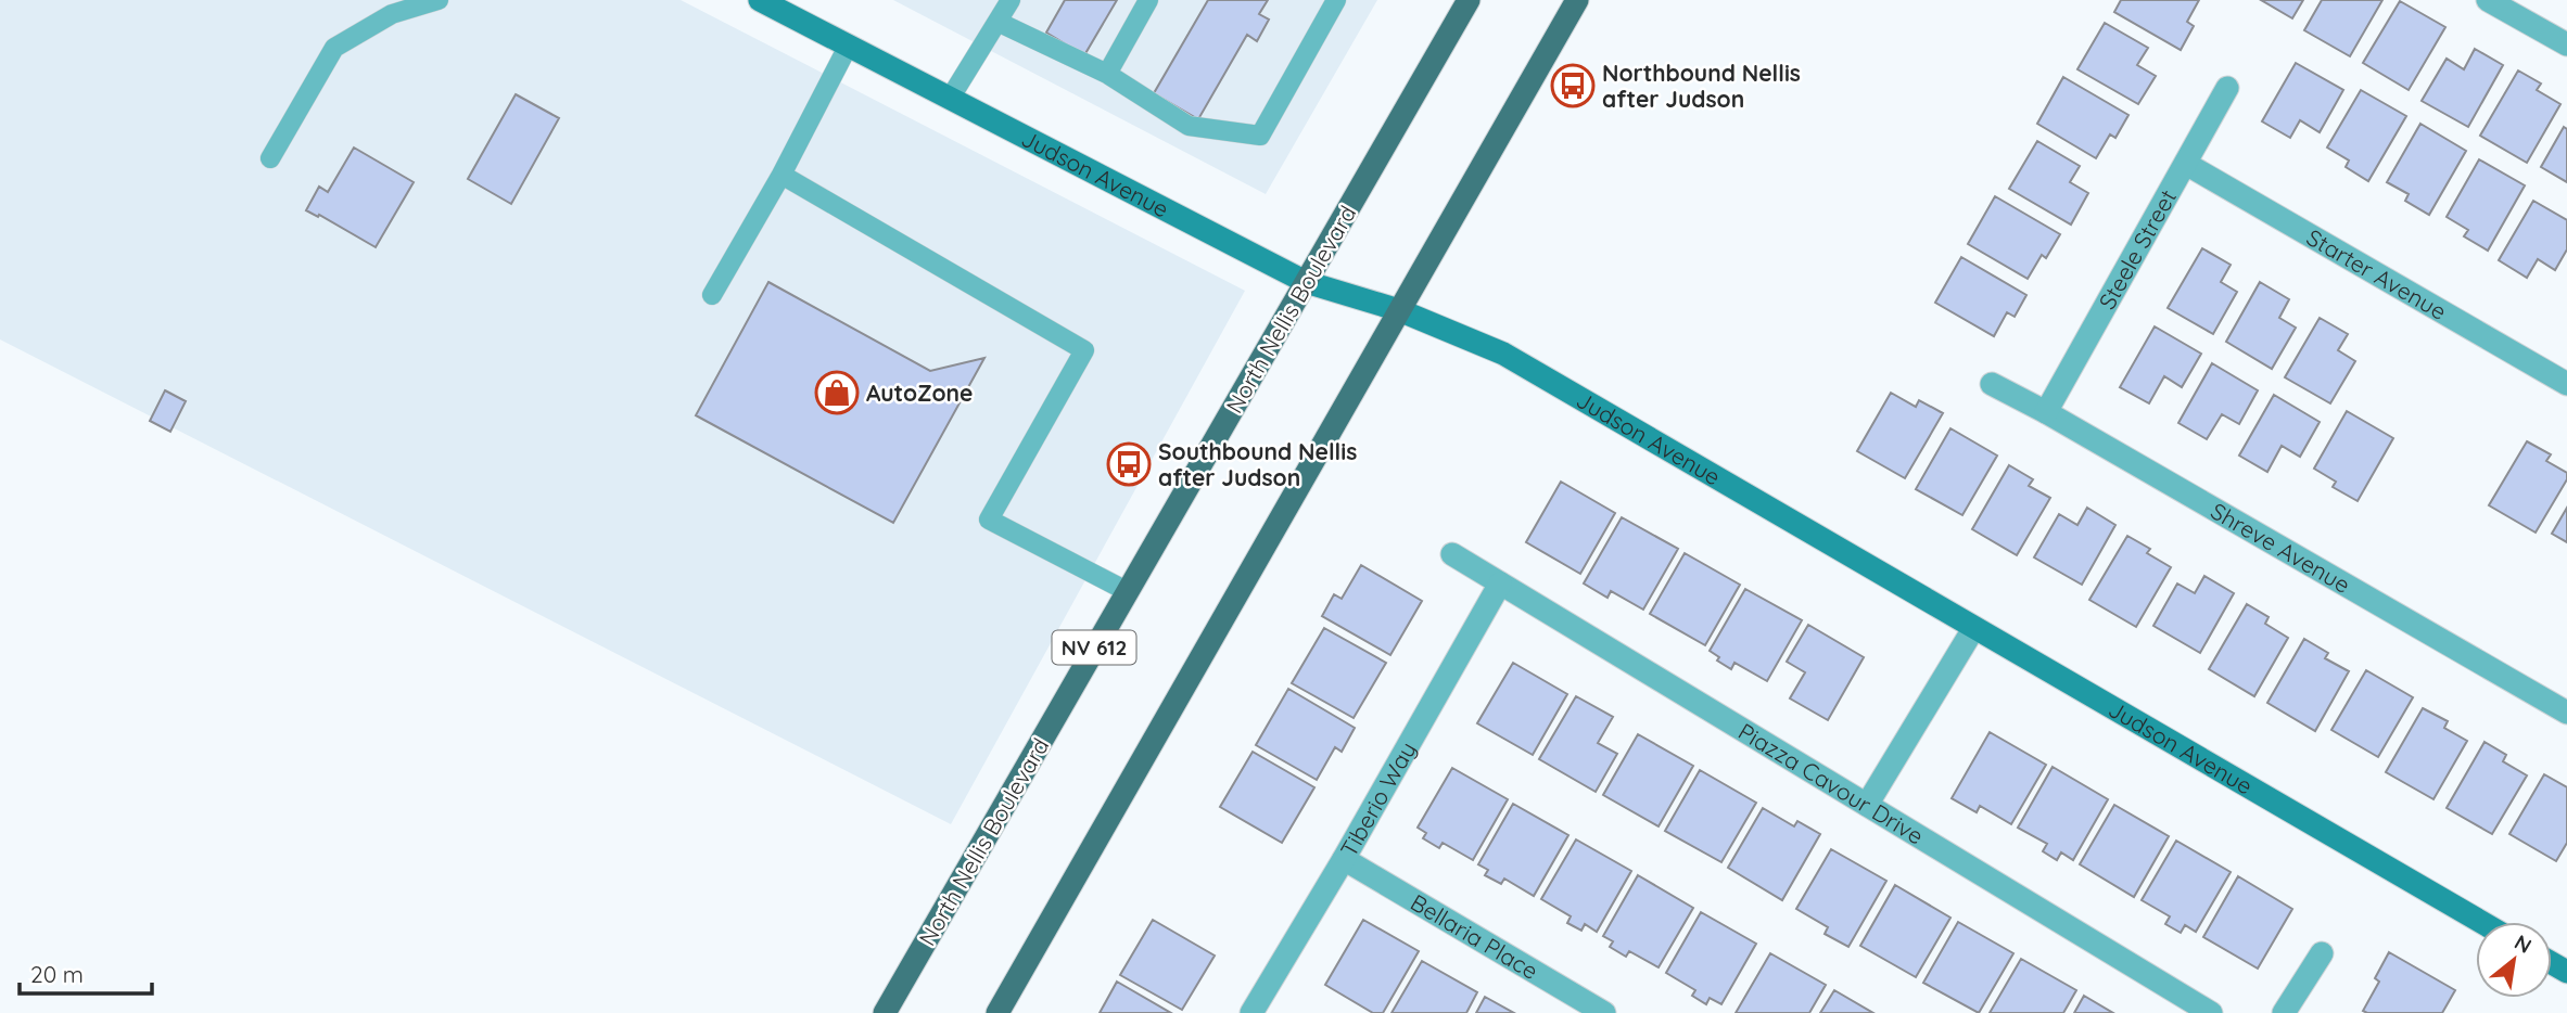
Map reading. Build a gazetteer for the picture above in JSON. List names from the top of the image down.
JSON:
{
  "streets": {
    "main road": ["North Nellis Boulevard", "NV 612"],
    "street": [
      "Judson Avenue",
      "Steele Street",
      "Starter Avenue",
      "Shreve Avenue",
      "Piazza Cavour Drive",
      "Tiberio Way",
      "Bellaria Place"
    ]
  },
  "crossings": [
    ["Judson Avenue", "North Nellis Boulevard"],
    ["Steele Street", "Starter Avenue"],
    ["Steele Street", "Shreve Avenue"],
    ["Piazza Cavour Drive", "Tiberio Way"],
    ["Tiberio Way", "Bellaria Place"]
  ],
  "places": {
    "bus stop": ["Northbound Nellis after Judson", "Southbound Nellis after Judson"],
    "shop": ["AutoZone"]
  },
  "scale_bar": "20 m",
  "north": "top right"
}
